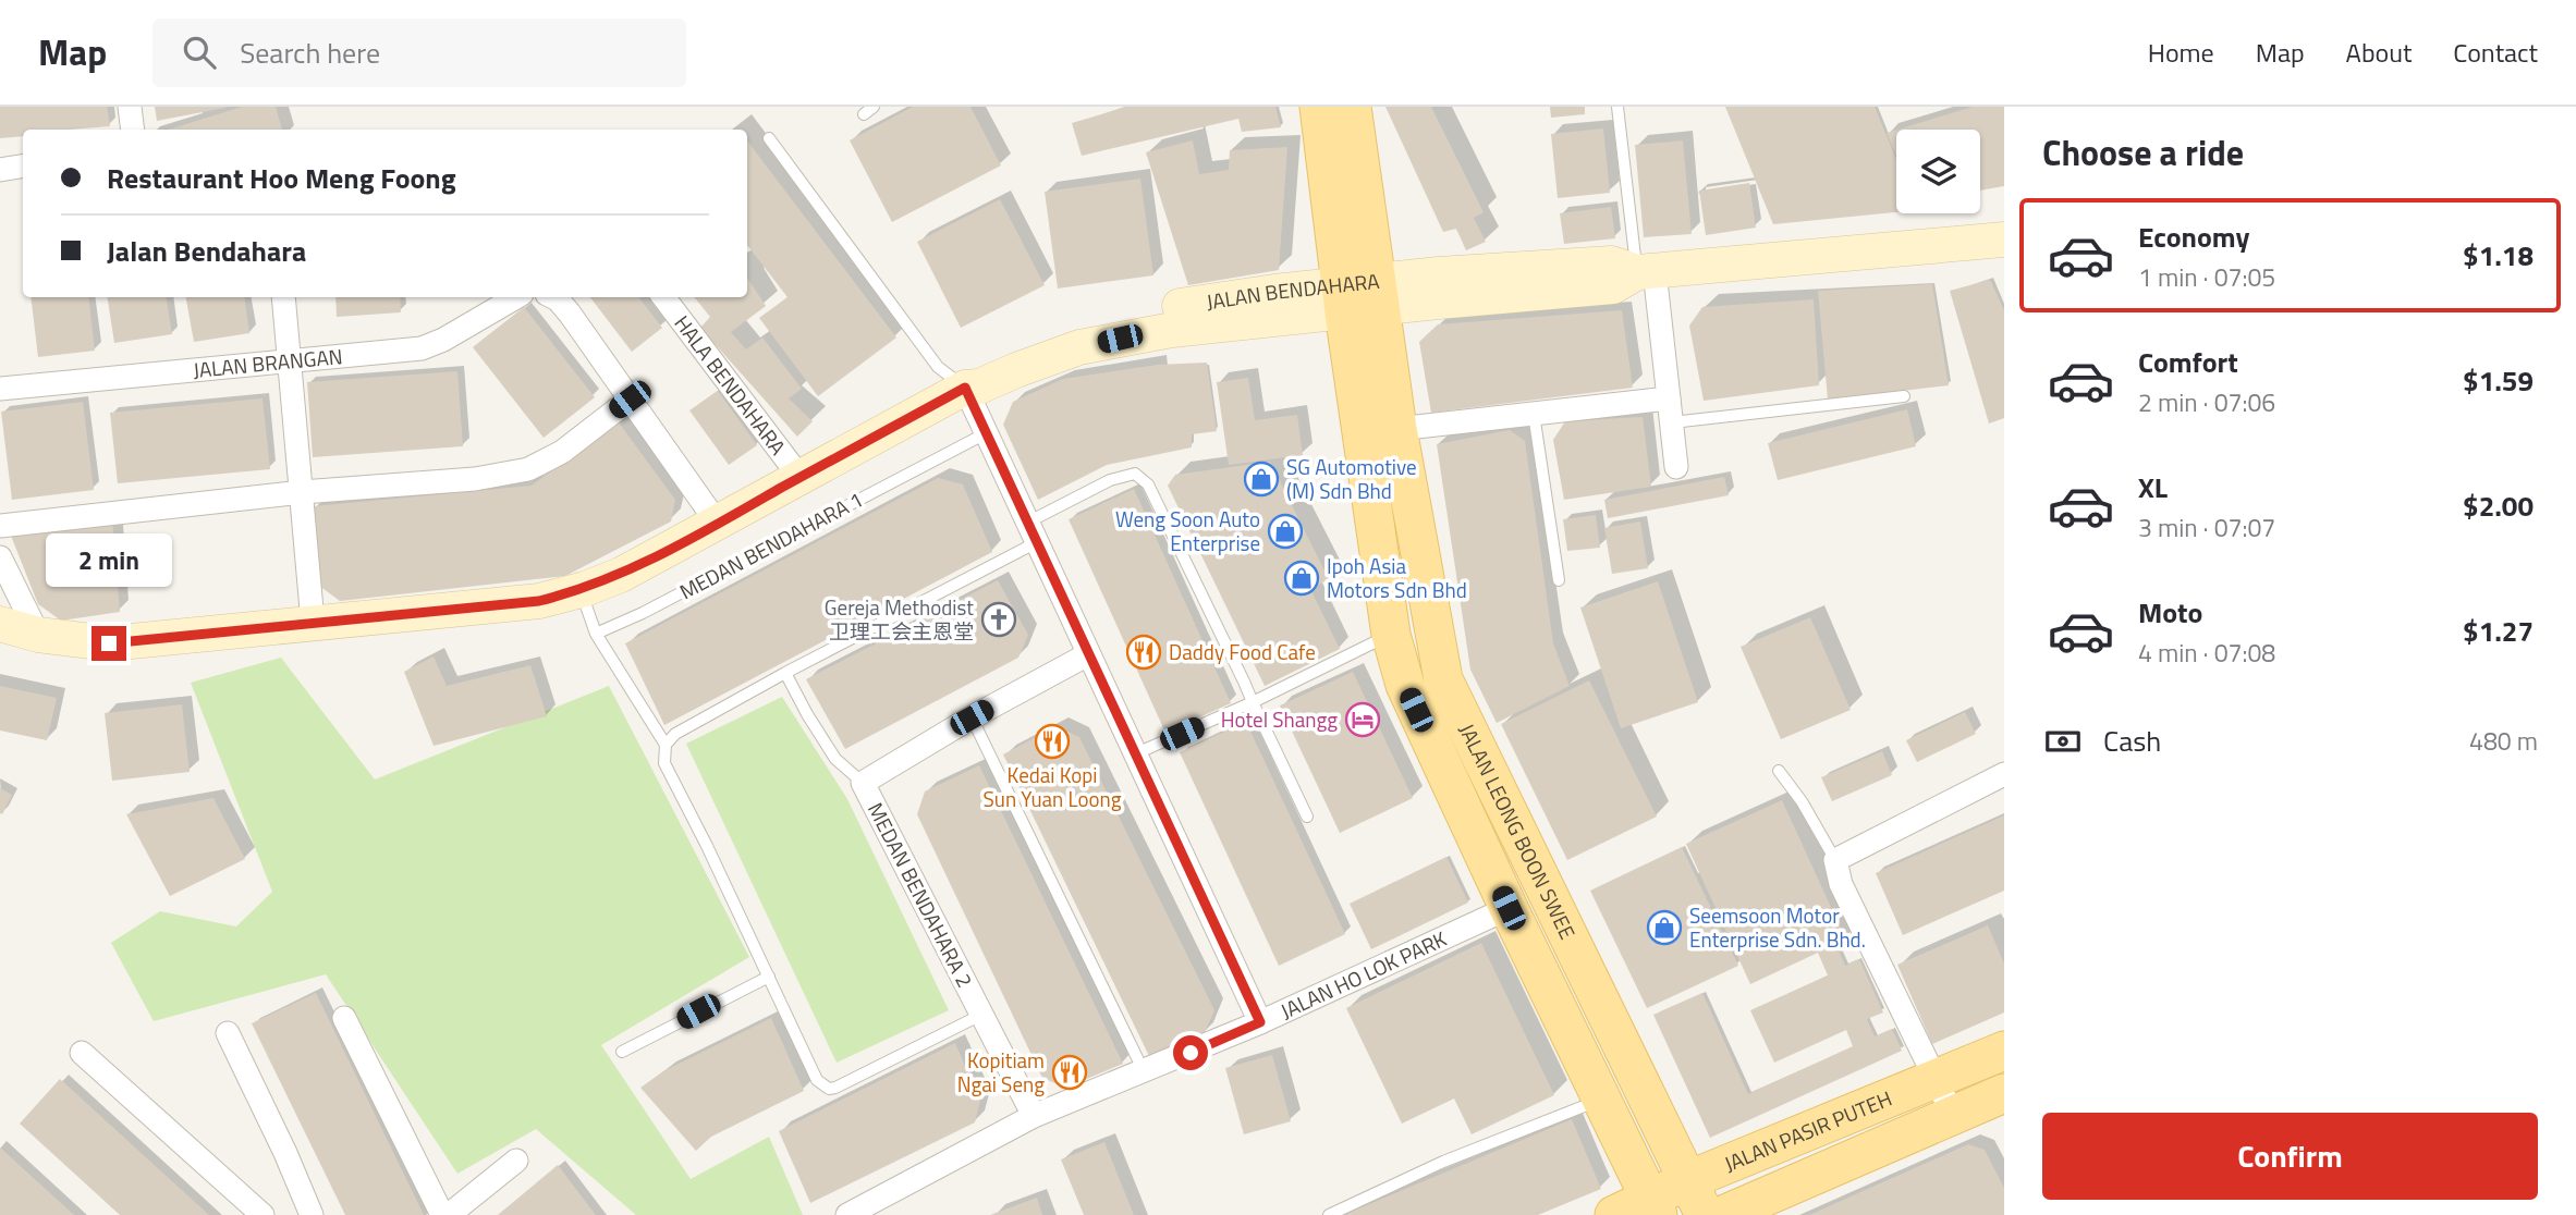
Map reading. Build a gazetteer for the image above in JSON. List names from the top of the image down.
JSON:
{
  "streets": {
    "main road": ["JALAN BENDAHARA", "JALAN LEONG BOON SWEE", "JALAN PASIR PUTEH"],
    "street": [
      "JALAN BRANGAN",
      "HALA BENDAHARA",
      "MEDAN BENDAHARA 2",
      "JALAN HO LOK PARK"
    ],
    "lane": ["MEDAN BENDAHARA 1"]
  },
  "crossings": [
    ["JALAN BENDAHARA", "HALA BENDAHARA"],
    ["JALAN BENDAHARA", "JALAN LEONG BOON SWEE"],
    ["JALAN LEONG BOON SWEE", "JALAN HO LOK PARK"],
    ["JALAN LEONG BOON SWEE", "JALAN PASIR PUTEH"],
    ["MEDAN BENDAHARA 2", "JALAN HO LOK PARK"]
  ],
  "places": {
    "shop": [
      "SG Automotive (M) Sdn Bhd",
      "Weng Soon Auto Enterprise",
      "Ipoh Asia Motors Sdn Bhd",
      "Seemsoon Motor Enterprise Sdn. Bhd."
    ],
    "church": ["Gereja Methodist 卫理工会主恩堂"],
    "restaurant": ["Daddy Food Cafe", "Kedai Kopi Sun Yuan Loong", "Kopitiam Ngai Seng"],
    "hotel": ["Hotel Shangg"]
  },
  "page": {
    "header": "Map",
    "search": "Search here",
    "nav": [
      "Home",
      "Map",
      "About",
      "Contact"
    ],
    "heading": "Choose a ride",
    "banner": ["Restaurant Hoo Meng Foong", "Jalan Bendahara"],
    "list": [
      {
        "name": "Economy",
        "note": "1 min · 07:05",
        "value": "$1.18"
      },
      {
        "name": "Comfort",
        "note": "2 min · 07:06",
        "value": "$1.59"
      },
      {
        "name": "XL",
        "note": "3 min · 07:07",
        "value": "$2.00"
      },
      {
        "name": "Moto",
        "note": "4 min · 07:08",
        "value": "$1.27"
      }
    ],
    "bubble": "2 min",
    "pay": ["Cash", "480 m"],
    "buttons": "Confirm"
  }
}
